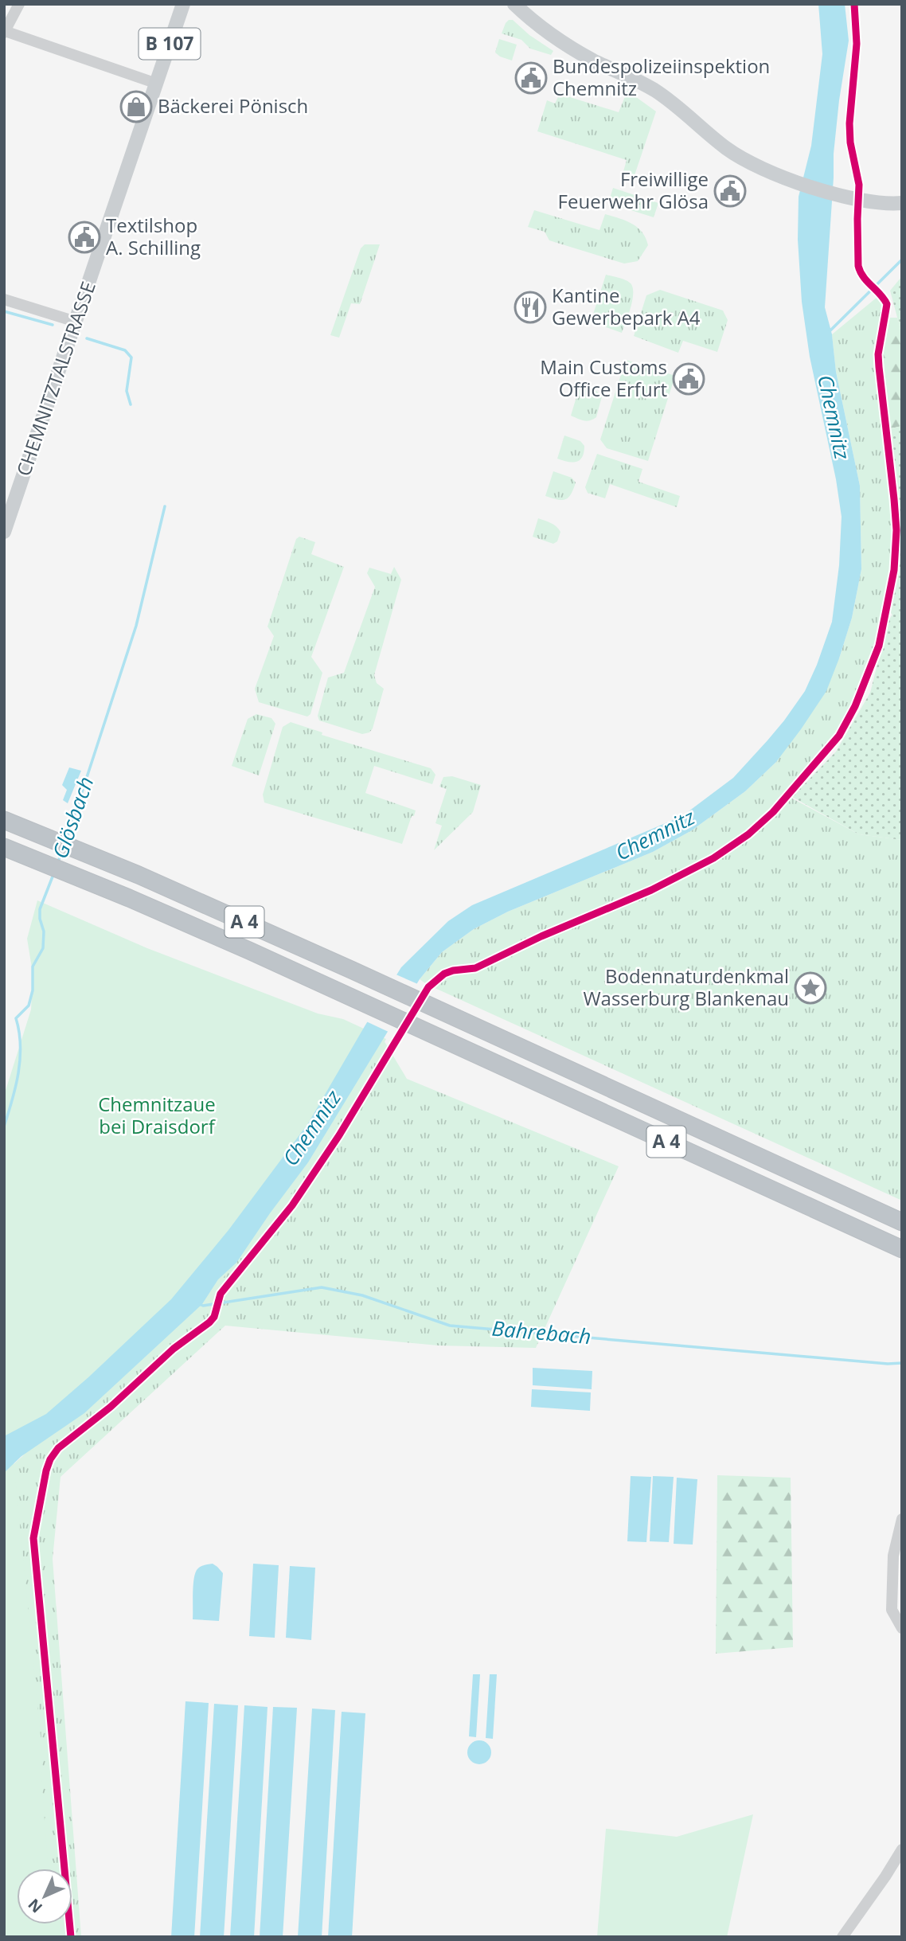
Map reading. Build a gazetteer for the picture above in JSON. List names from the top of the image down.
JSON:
{
  "streets": {
    "highway": ["A 4"],
    "main road": ["B 107", "CHEMNITZTALSTRASSE"]
  },
  "water": ["Chemnitz", "Glösbach", "Bahrebach"],
  "parks": ["Chemnitzaue bei Draisdorf"],
  "places": {
    "public building": [
      "Bundespolizeiinspektion Chemnitz",
      "Freiwillige Feuerwehr Glösa",
      "Textilshop A. Schilling",
      "Main Customs Office Erfurt"
    ],
    "shop": ["Bäckerei Pönisch"],
    "restaurant": ["Kantine Gewerbepark A4"],
    "place": ["Bodennaturdenkmal Wasserburg Blankenau"]
  },
  "north": "bottom left"
}
